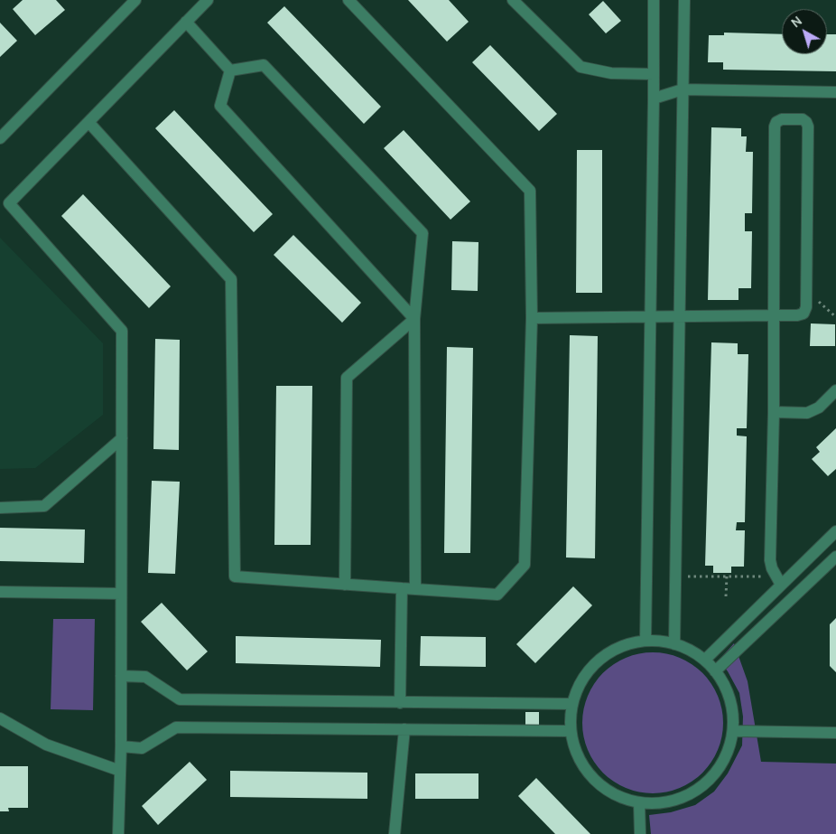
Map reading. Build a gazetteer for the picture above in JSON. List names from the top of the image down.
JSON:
{
  "north": "top left"
}
